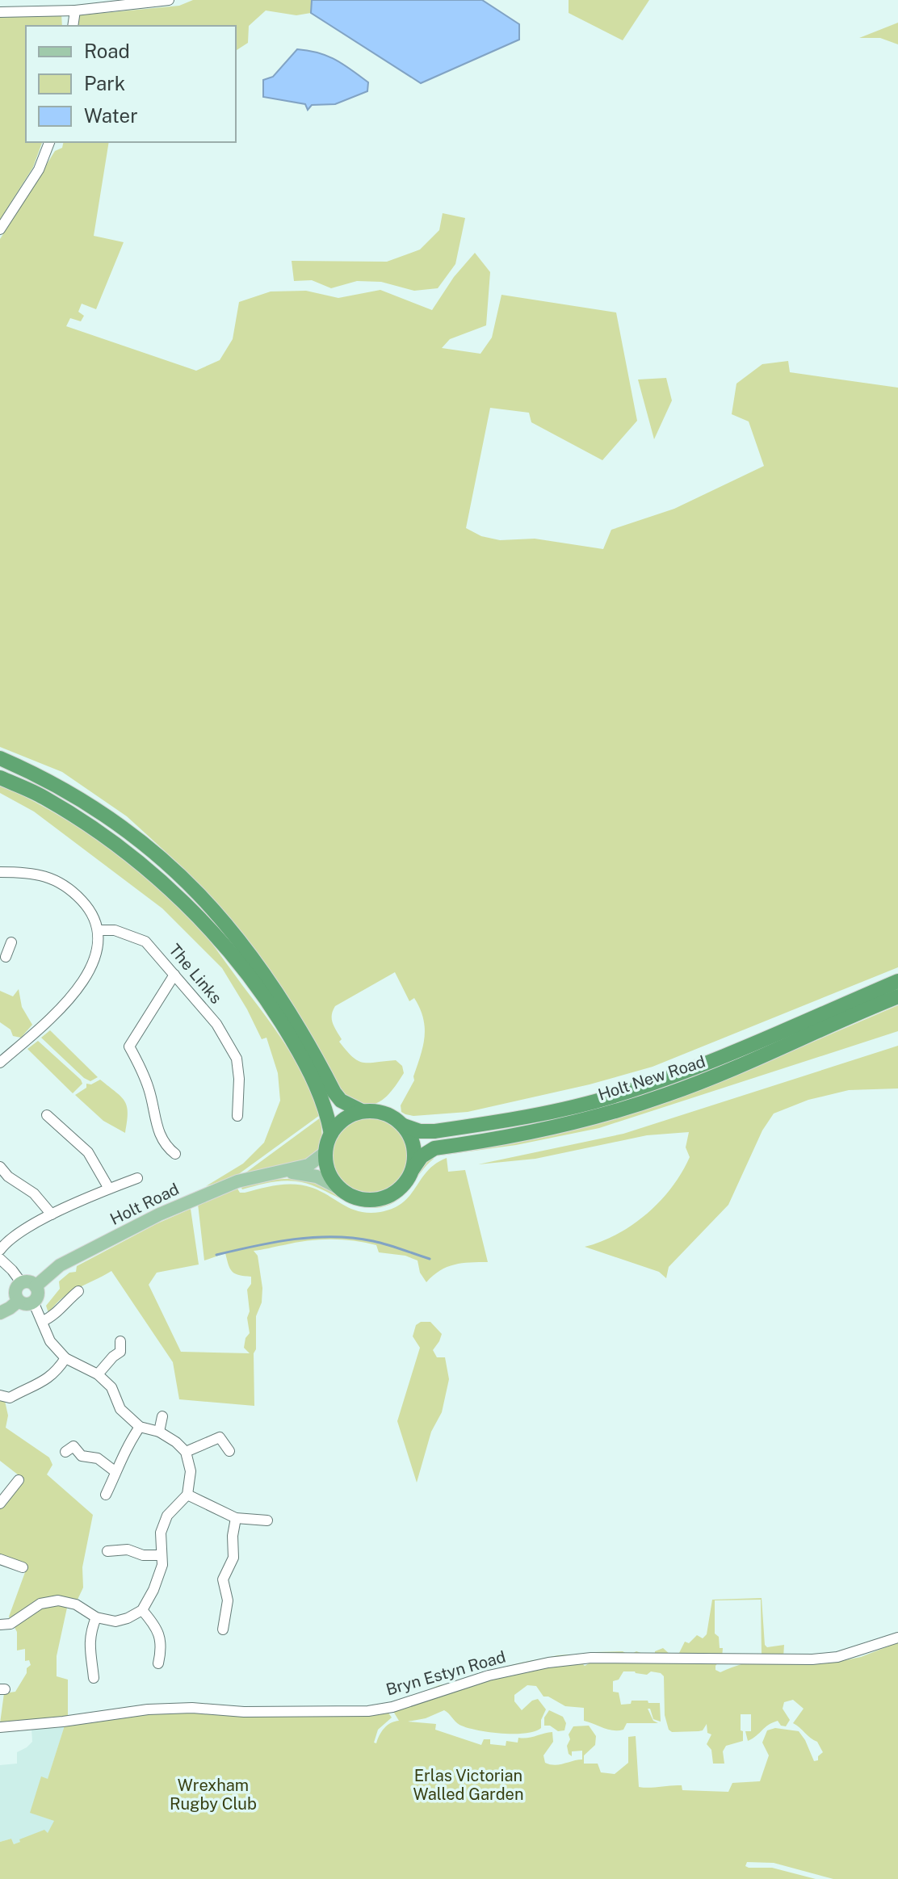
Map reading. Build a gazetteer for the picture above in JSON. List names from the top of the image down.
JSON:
{
  "streets": {
    "highway": ["Holt New Road"],
    "main road": ["Holt Road"],
    "street": ["The Links", "Bryn Estyn Road"]
  },
  "crossings": [
    ["Holt New Road", "Holt Road"]
  ],
  "parks": ["Erlas Victorian Walled Garden", "Wrexham Rugby Club"],
  "legend": ["Road", "Park", "Water"]
}
